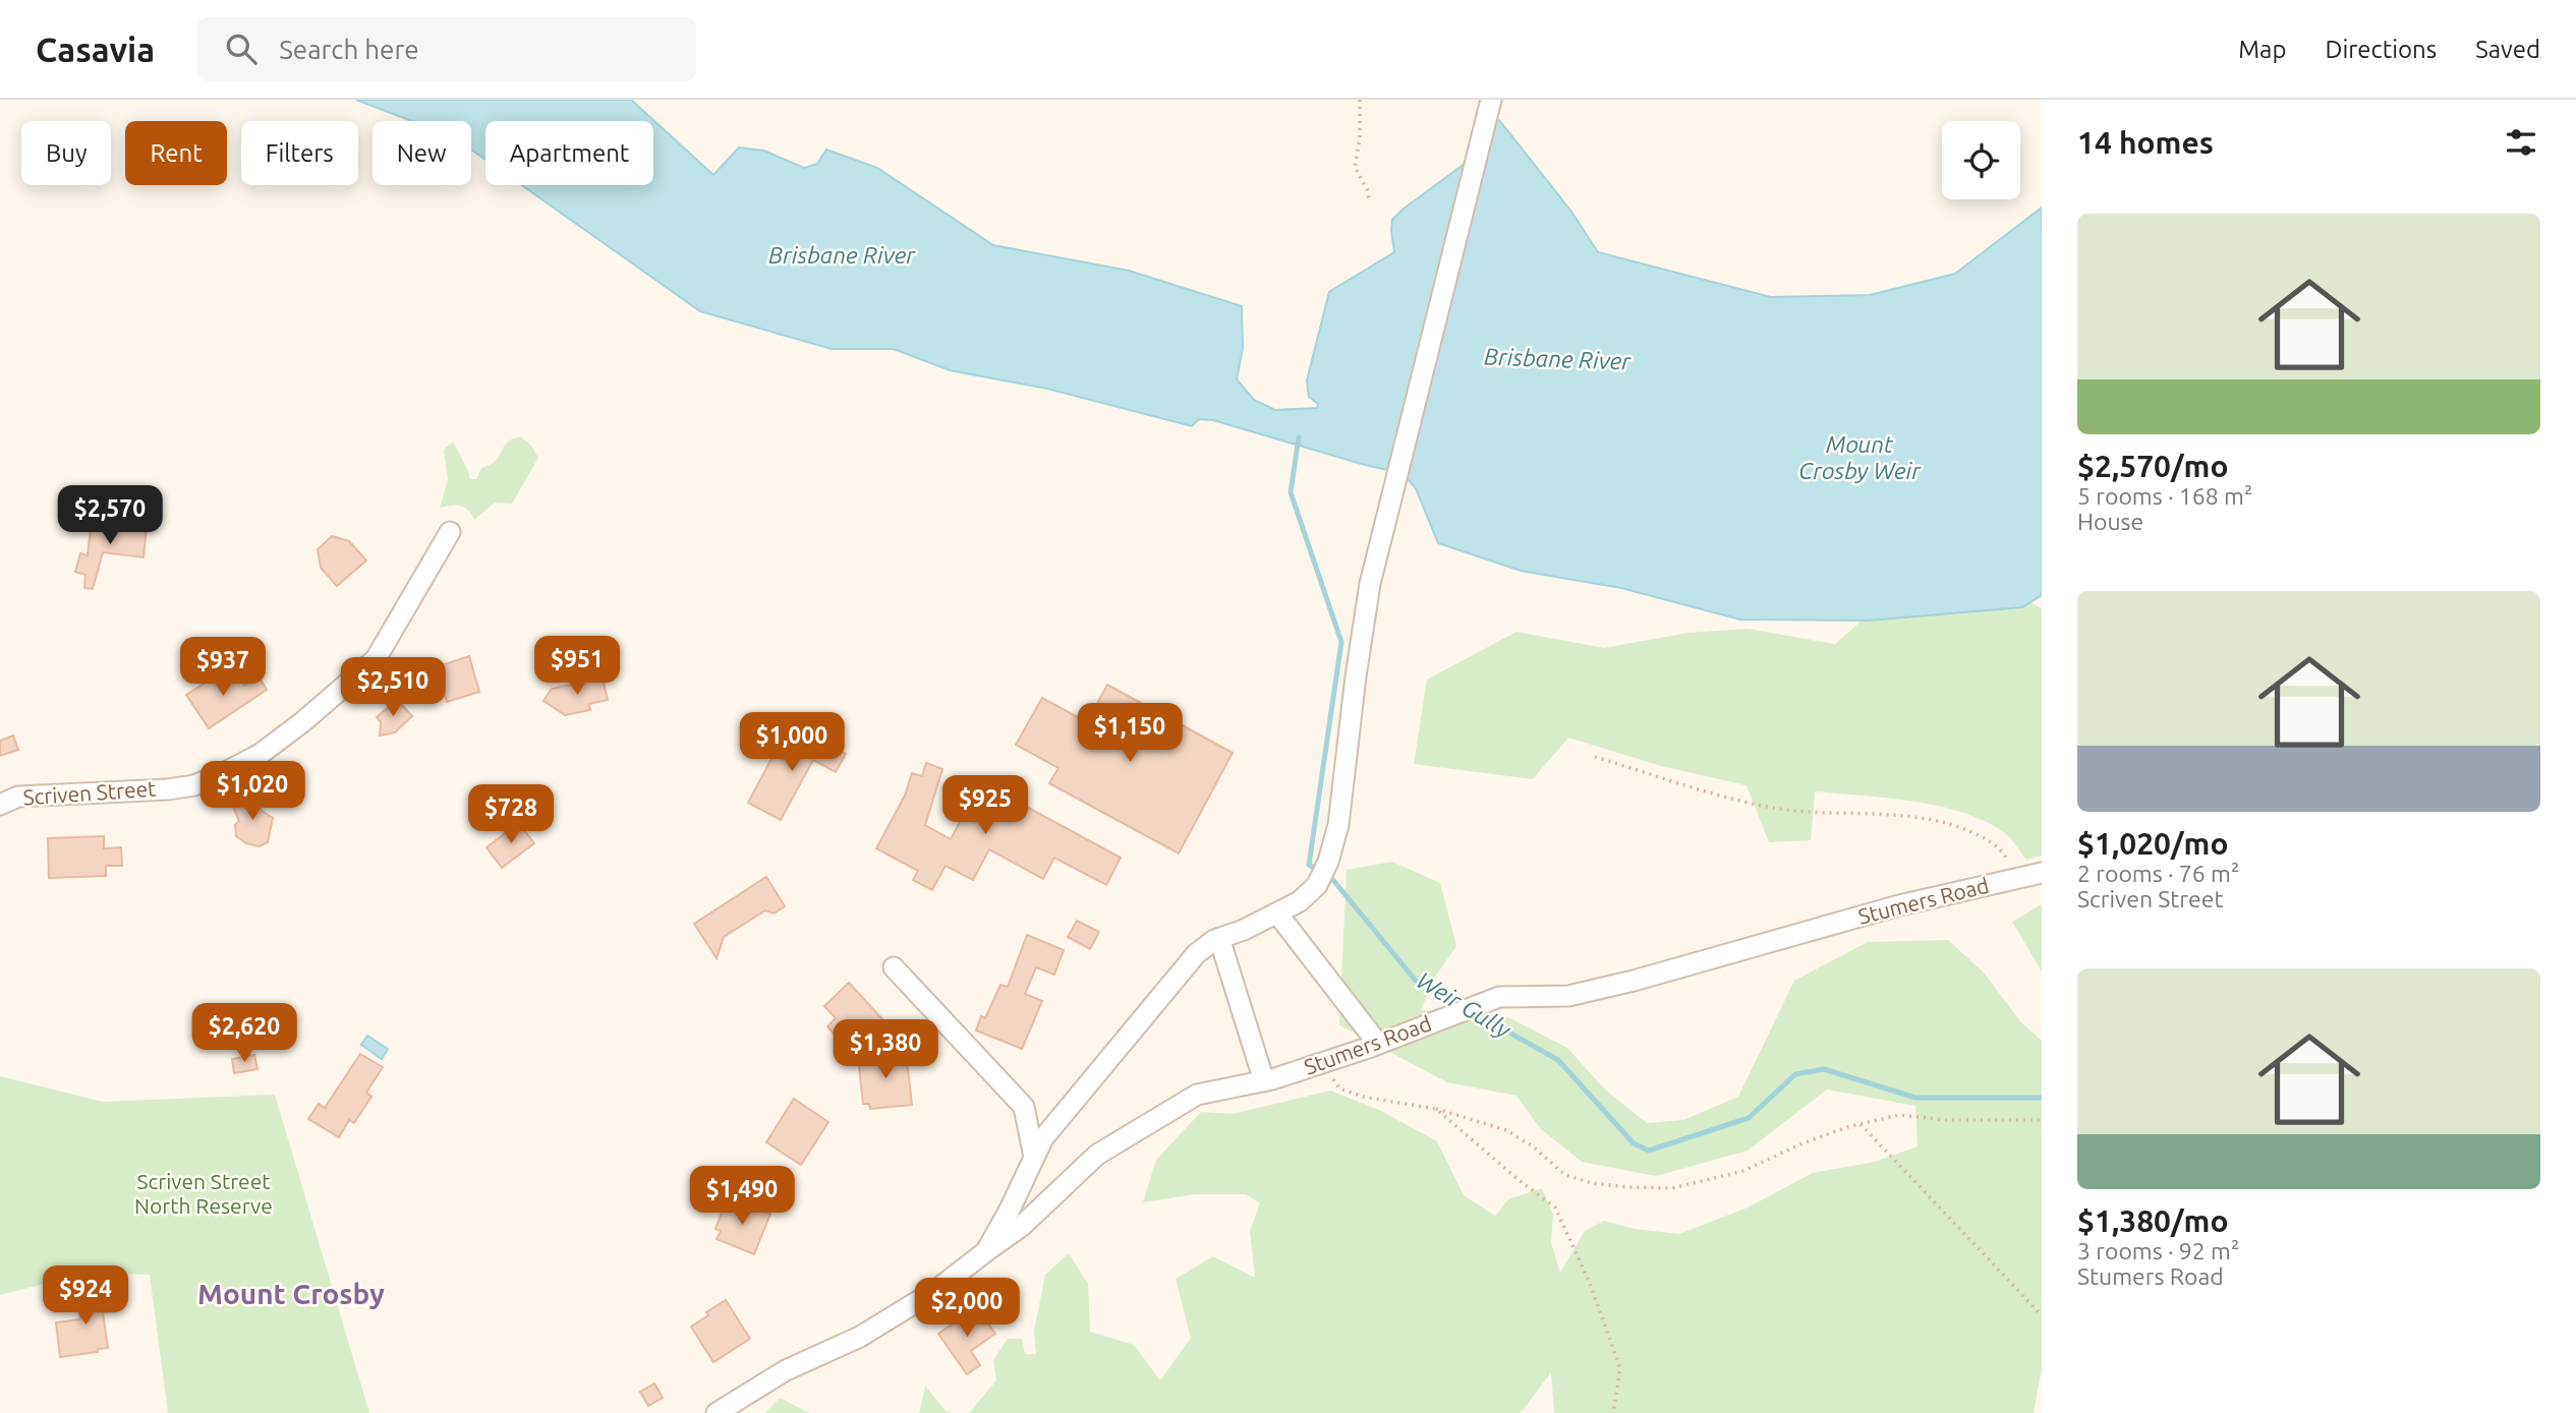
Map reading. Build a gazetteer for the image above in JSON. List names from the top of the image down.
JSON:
{
  "streets": {
    "street": ["Scriven Street", "Stumers Road"]
  },
  "districts": ["Mount Crosby"],
  "water": ["Brisbane River", "Mount Crosby Weir", "Weir Gully"],
  "parks": ["Scriven Street North Reserve"],
  "page": {
    "header": "Casavia",
    "search": "Search here",
    "nav": ["Map", "Directions", "Saved"],
    "heading": "14 homes",
    "chip": [
      "Buy",
      "Rent",
      "Filters",
      "New",
      "Apartment"
    ],
    "list": [
      {
        "name": "$2,570/mo",
        "note": "5 rooms · 168 m² · House"
      },
      {
        "name": "$1,020/mo",
        "note": "2 rooms · 76 m² · Scriven Street"
      },
      {
        "name": "$1,380/mo",
        "note": "3 rooms · 92 m² · Stumers Road"
      }
    ],
    "price": [
      "$2,570",
      "$951",
      "$937",
      "$2,510",
      "$1,150",
      "$1,000",
      "$1,020",
      "$925",
      "$728",
      "$2,620",
      "$1,380",
      "$1,490",
      "$924",
      "$2,000"
    ]
  }
}
